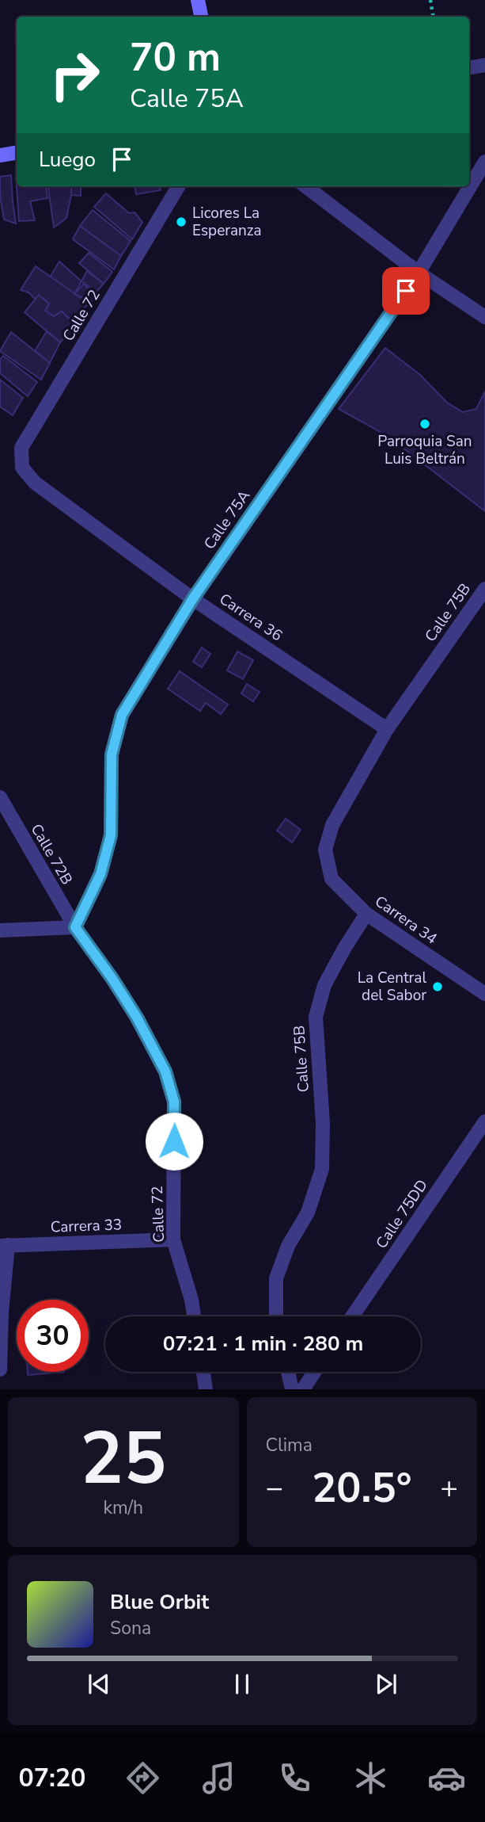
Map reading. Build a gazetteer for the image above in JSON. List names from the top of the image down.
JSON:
{
  "streets": {
    "street": [
      "Calle 72",
      "Calle 75A",
      "Calle 75B",
      "Carrera 36",
      "Calle 72B",
      "Carrera 34",
      "Calle 75DD",
      "Carrera 33"
    ]
  },
  "crossings": [
    ["Calle 72", "Calle 75A"],
    ["Calle 72", "Carrera 36"],
    ["Calle 72", "Calle 72B"],
    ["Calle 72", "Carrera 33"],
    ["Calle 75A", "Carrera 36"],
    ["Calle 75A", "Calle 72B"],
    ["Calle 75B", "Carrera 36"],
    ["Calle 75B", "Carrera 34"]
  ],
  "places": ["Licores La Esperanza", "Parroquia San Luis Beltrán", "La Central del Sabor"],
  "page": {
    "turn": ["70 m", "Calle 75A"],
    "then": "Luego",
    "limit": "30",
    "trip": "07:21 · 1 min · 280 m",
    "tile": [
      ["25", "km/h"],
      "Clima"
    ],
    "heat": ["−", "20.5°", "+"],
    "song": ["Blue Orbit", "Sona"],
    "tabs": "07:20"
  }
}
